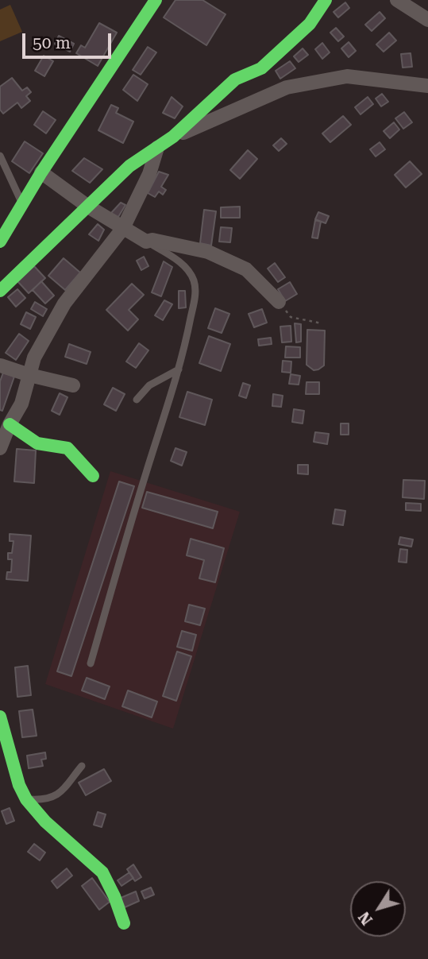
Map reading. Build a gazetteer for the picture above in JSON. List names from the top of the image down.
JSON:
{
  "scale_bar": "50 m",
  "north": "bottom left"
}
